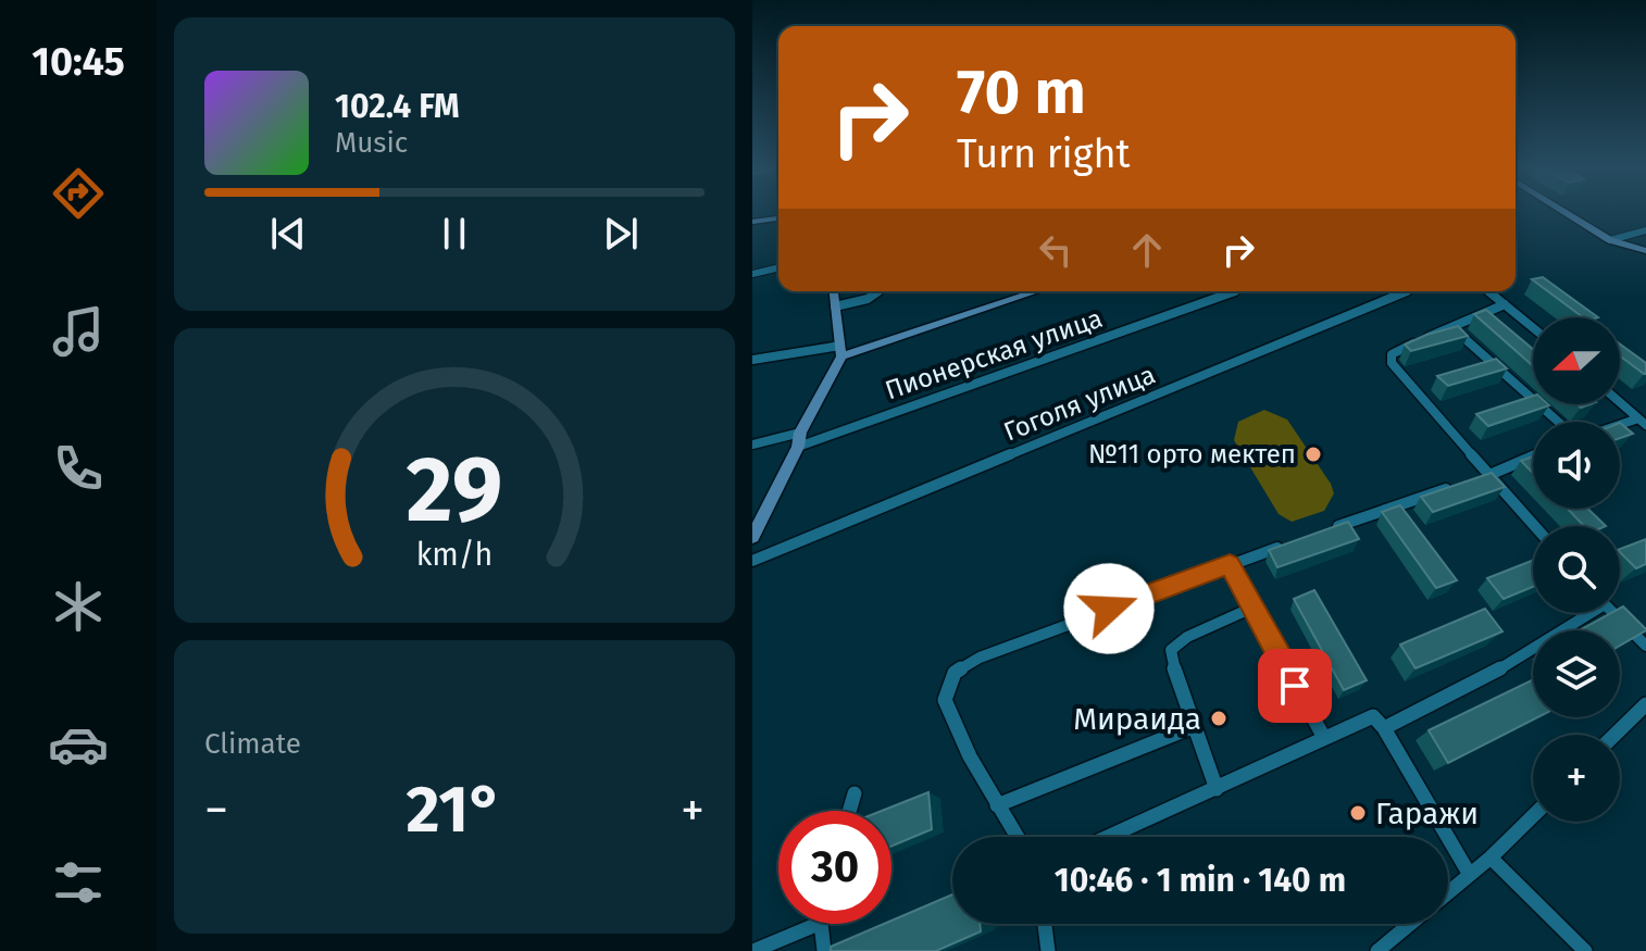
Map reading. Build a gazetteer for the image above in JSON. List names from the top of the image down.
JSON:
{
  "streets": {
    "street": ["Пионерская улица", "Гоголя улица"]
  },
  "places": ["№11 орто мектеп", "Мираида", "Гаражи"],
  "north": "left",
  "page": {
    "tabs": "10:45",
    "turn": ["70 m", "Turn right"],
    "song": ["102.4 FM", "Music"],
    "map_buttons": "+",
    "tile": "Climate",
    "heat": ["−", "21°", "+"],
    "limit": "30",
    "trip": "10:46 · 1 min · 140 m",
    "gauge": ["29", "km/h"]
  }
}
